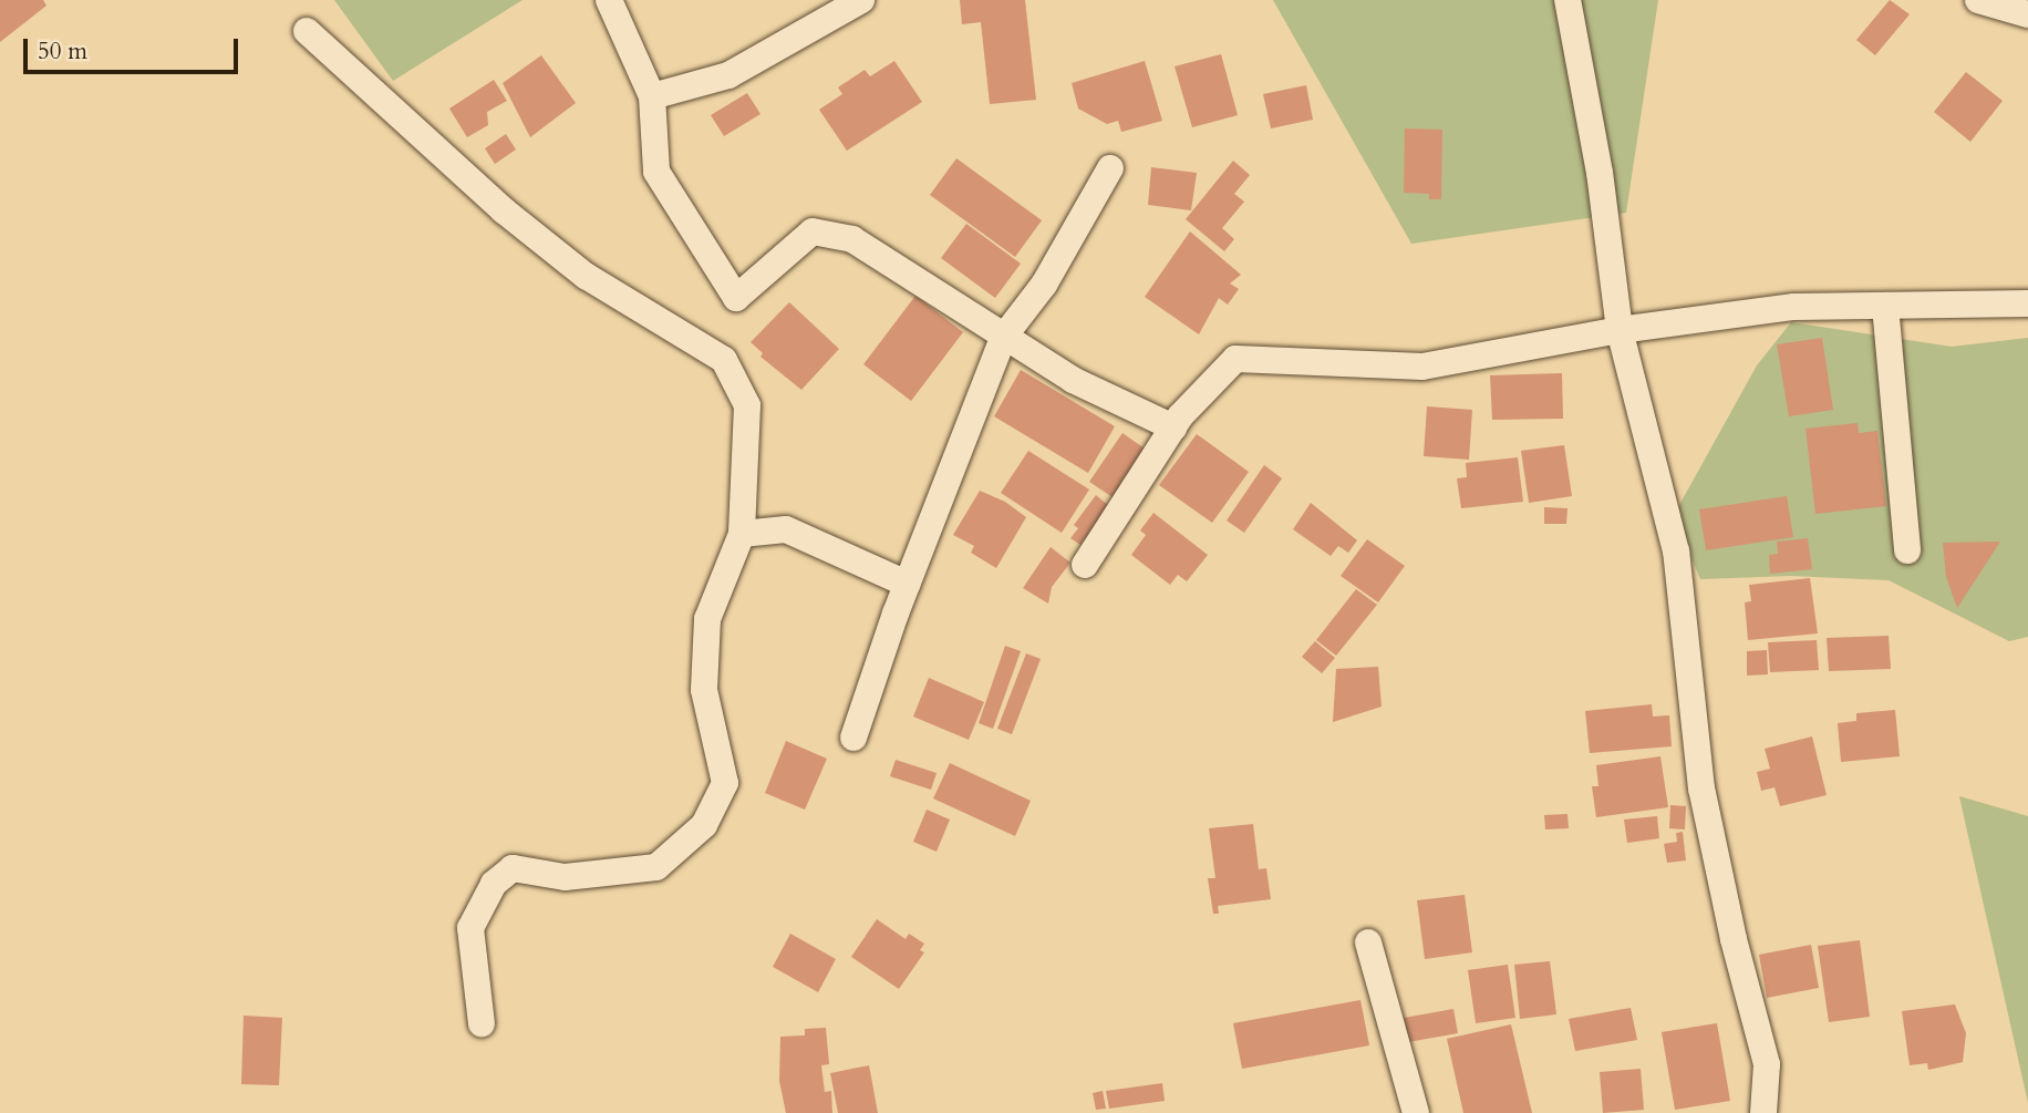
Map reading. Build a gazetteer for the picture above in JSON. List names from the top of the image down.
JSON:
{
  "scale_bar": "50 m"
}
